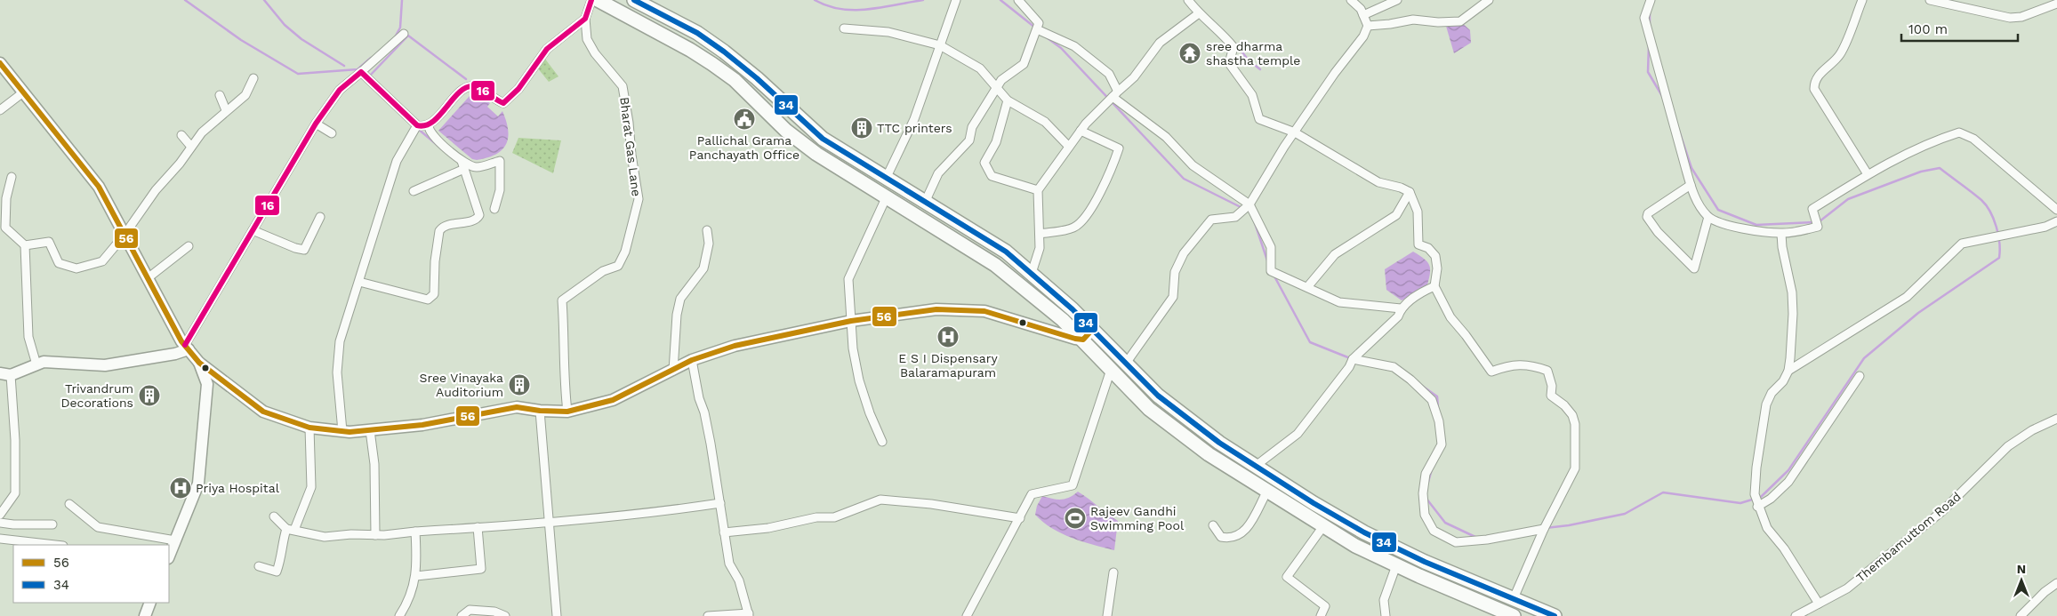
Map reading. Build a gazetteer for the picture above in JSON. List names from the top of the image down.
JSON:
{
  "streets": {
    "street": ["Bharat Gas Lane", "Thembamuttom Road"]
  },
  "places": {
    "temple": ["sree dharma shastha temple"],
    "public building": ["Pallichal Grama Panchayath Office"],
    "building": ["TTC printers", "Sree Vinayaka Auditorium", "Trivandrum Decorations"],
    "hospital": ["E S I Dispensary Balaramapuram", "Priya Hospital"],
    "sports": ["Rajeev Gandhi Swimming Pool"]
  },
  "lines": ["transit line 34", "transit line 16", "transit line 56"],
  "legend": ["56", "34"],
  "scale_bar": "100 m",
  "north": "top"
}
